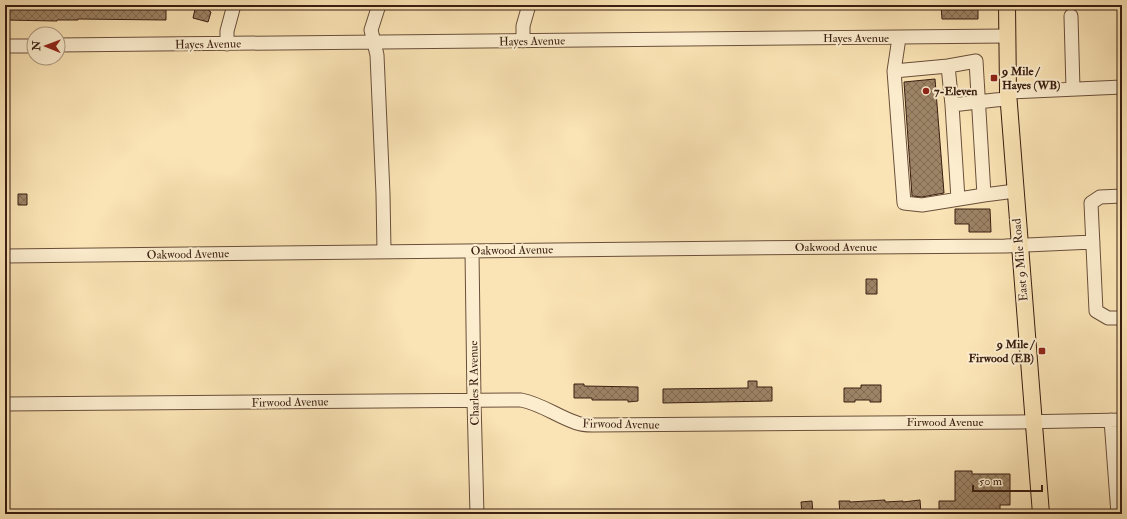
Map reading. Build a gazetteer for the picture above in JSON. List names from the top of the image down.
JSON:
{
  "streets": {
    "main road": ["East 9 Mile Road"],
    "street": [
      "Hayes Avenue",
      "Oakwood Avenue",
      "Charles R Avenue",
      "Firwood Avenue"
    ]
  },
  "crossings": [
    ["Hayes Avenue", "East 9 Mile Road"],
    ["Oakwood Avenue", "East 9 Mile Road"],
    ["Oakwood Avenue", "Charles R Avenue"],
    ["East 9 Mile Road", "Firwood Avenue"],
    ["Charles R Avenue", "Firwood Avenue"]
  ],
  "places": {
    "transit": ["9 Mile / Hayes (WB)", "9 Mile / Firwood (EB)"],
    "other": ["7-Eleven"]
  },
  "scale_bar": "50 m",
  "north": "left"
}
